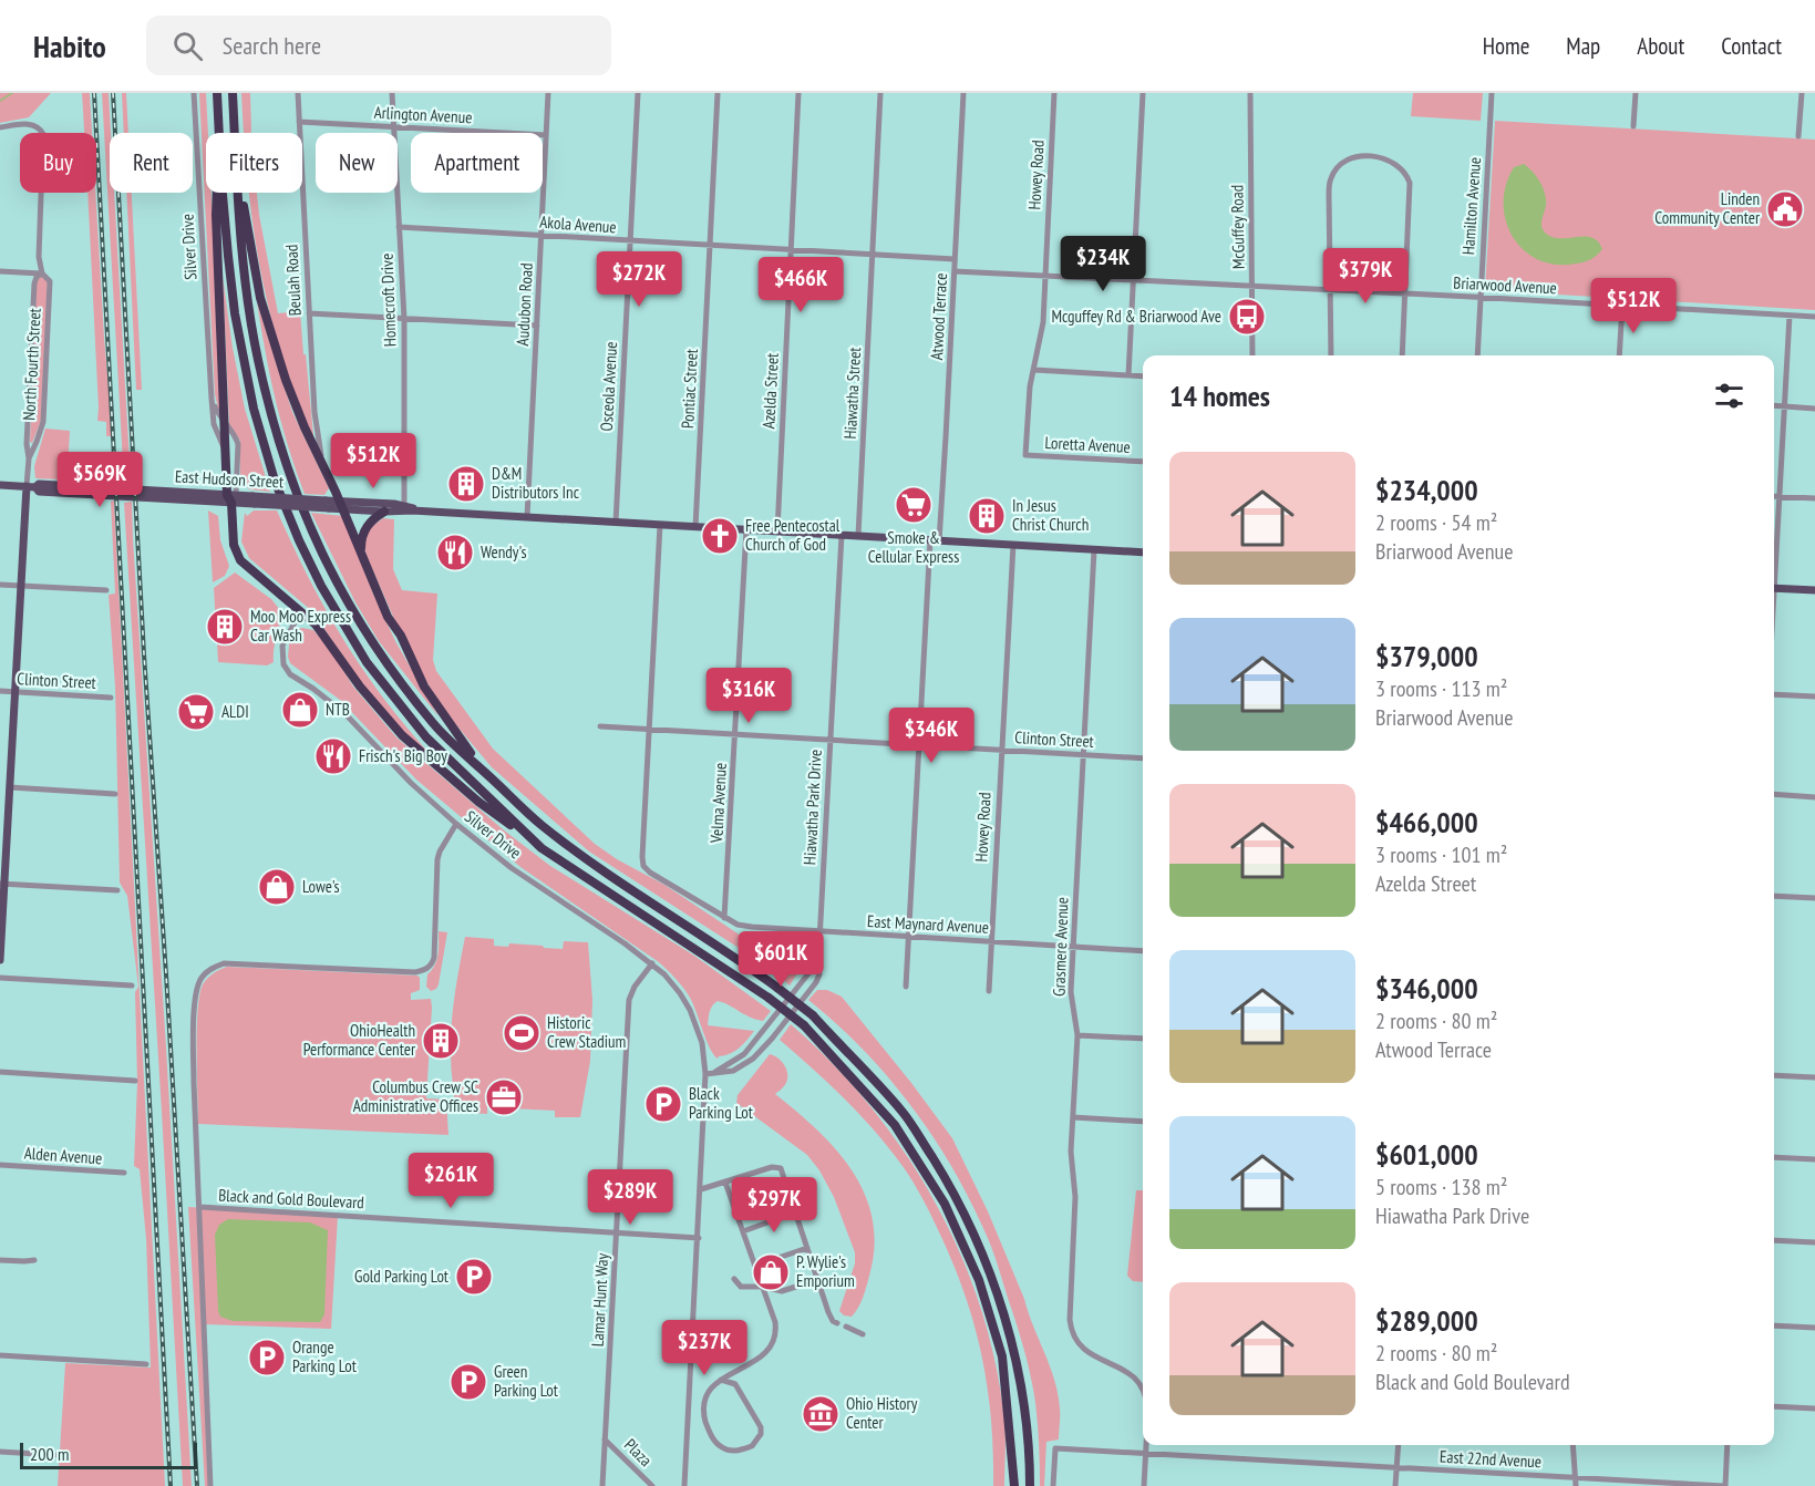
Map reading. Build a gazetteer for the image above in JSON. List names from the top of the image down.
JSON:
{
  "streets": {
    "main road": ["East Hudson Street"],
    "street": [
      "Arlington Avenue",
      "Howey Road",
      "Hamilton Avenue",
      "Akola Avenue",
      "McGuffey Road",
      "Silver Drive",
      "Beulah Road",
      "Briarwood Avenue",
      "Homecroft Drive",
      "Audubon Road",
      "Atwood Terrace",
      "North Fourth Street",
      "Osceola Avenue",
      "Pontiac Street",
      "Azelda Street",
      "Hiawatha Street",
      "Loretta Avenue",
      "Clinton Street",
      "Velma Avenue",
      "Hiawatha Park Drive",
      "East Maynard Avenue",
      "Grasmere Avenue",
      "Alden Avenue",
      "Black and Gold Boulevard",
      "Lamar Hunt Way",
      "Plaza",
      "East 22nd Avenue"
    ]
  },
  "crossings": [
    ["Arlington Avenue", "Beulah Road"],
    ["Arlington Avenue", "Homecroft Drive"],
    ["Arlington Avenue", "Audubon Road"],
    ["Howey Road", "Briarwood Avenue"],
    ["Howey Road", "Loretta Avenue"],
    ["Howey Road", "East Hudson Street"],
    ["Howey Road", "Clinton Street"],
    ["Howey Road", "East Maynard Avenue"],
    ["Hamilton Avenue", "Briarwood Avenue"],
    ["Akola Avenue", "Homecroft Drive"],
    ["Akola Avenue", "Audubon Road"],
    ["Akola Avenue", "Atwood Terrace"],
    ["Akola Avenue", "Osceola Avenue"],
    ["Akola Avenue", "Pontiac Street"],
    ["Akola Avenue", "Azelda Street"],
    ["Akola Avenue", "Hiawatha Street"],
    ["McGuffey Road", "Briarwood Avenue"],
    ["Silver Drive", "East Hudson Street"],
    ["Silver Drive", "Hiawatha Park Drive"],
    ["Silver Drive", "Lamar Hunt Way"],
    ["Briarwood Avenue", "Atwood Terrace"],
    ["Homecroft Drive", "East Hudson Street"],
    ["Audubon Road", "East Hudson Street"],
    ["Atwood Terrace", "East Hudson Street"],
    ["Atwood Terrace", "Clinton Street"],
    ["Atwood Terrace", "East Maynard Avenue"],
    ["North Fourth Street", "East Hudson Street"],
    ["Osceola Avenue", "East Hudson Street"],
    ["Pontiac Street", "East Hudson Street"],
    ["Azelda Street", "East Hudson Street"],
    ["Hiawatha Street", "East Hudson Street"],
    ["East Hudson Street", "Velma Avenue"],
    ["East Hudson Street", "Hiawatha Park Drive"],
    ["East Hudson Street", "Grasmere Avenue"],
    ["Clinton Street", "Velma Avenue"],
    ["Clinton Street", "Hiawatha Park Drive"],
    ["Clinton Street", "East Maynard Avenue"],
    ["Clinton Street", "Grasmere Avenue"],
    ["Velma Avenue", "East Maynard Avenue"],
    ["Hiawatha Park Drive", "East Maynard Avenue"],
    ["East Maynard Avenue", "Grasmere Avenue"],
    ["Black and Gold Boulevard", "Lamar Hunt Way"],
    ["Lamar Hunt Way", "Plaza"]
  ],
  "places": {
    "public building": ["Linden Community Center"],
    "bus stop": ["Mcguffey Rd & Briarwood Ave"],
    "building": [
      "D&M Distributors Inc",
      "In Jesus Christ Church",
      "Moo Moo Express Car Wash",
      "OhioHealth Performance Center"
    ],
    "supermarket": ["Smoke & Cellular Express", "ALDI"],
    "church": ["Free Pentecostal Church of God"],
    "restaurant": ["Wendy's", "Frisch's Big Boy"],
    "shop": ["NTB", "Lowe's", "P. Wylie's Emporium"],
    "sports": ["Historic Crew Stadium"],
    "office": ["Columbus Crew SC Administrative Offices"],
    "parking": [
      "Black Parking Lot",
      "Gold Parking Lot",
      "Orange Parking Lot",
      "Green Parking Lot"
    ],
    "museum": ["Ohio History Center"]
  },
  "scale_bar": "200 m",
  "page": {
    "header": "Habito",
    "search": "Search here",
    "nav": [
      "Home",
      "Map",
      "About",
      "Contact"
    ],
    "chip": [
      "Buy",
      "Rent",
      "Filters",
      "New",
      "Apartment"
    ],
    "price": [
      "$234K",
      "$379K",
      "$272K",
      "$466K",
      "$512K",
      "$512K",
      "$569K",
      "$316K",
      "$346K",
      "$601K",
      "$261K",
      "$289K",
      "$297K",
      "$237K"
    ],
    "heading": "14 homes",
    "list": [
      {
        "name": "$234,000",
        "note": "2 rooms · 54 m² · Briarwood Avenue"
      },
      {
        "name": "$379,000",
        "note": "3 rooms · 113 m² · Briarwood Avenue"
      },
      {
        "name": "$466,000",
        "note": "3 rooms · 101 m² · Azelda Street"
      },
      {
        "name": "$346,000",
        "note": "2 rooms · 80 m² · Atwood Terrace"
      },
      {
        "name": "$601,000",
        "note": "5 rooms · 138 m² · Hiawatha Park Drive"
      },
      {
        "name": "$289,000",
        "note": "2 rooms · 80 m² · Black and Gold Boulevard"
      }
    ],
    "scale": "200 m"
  }
}
